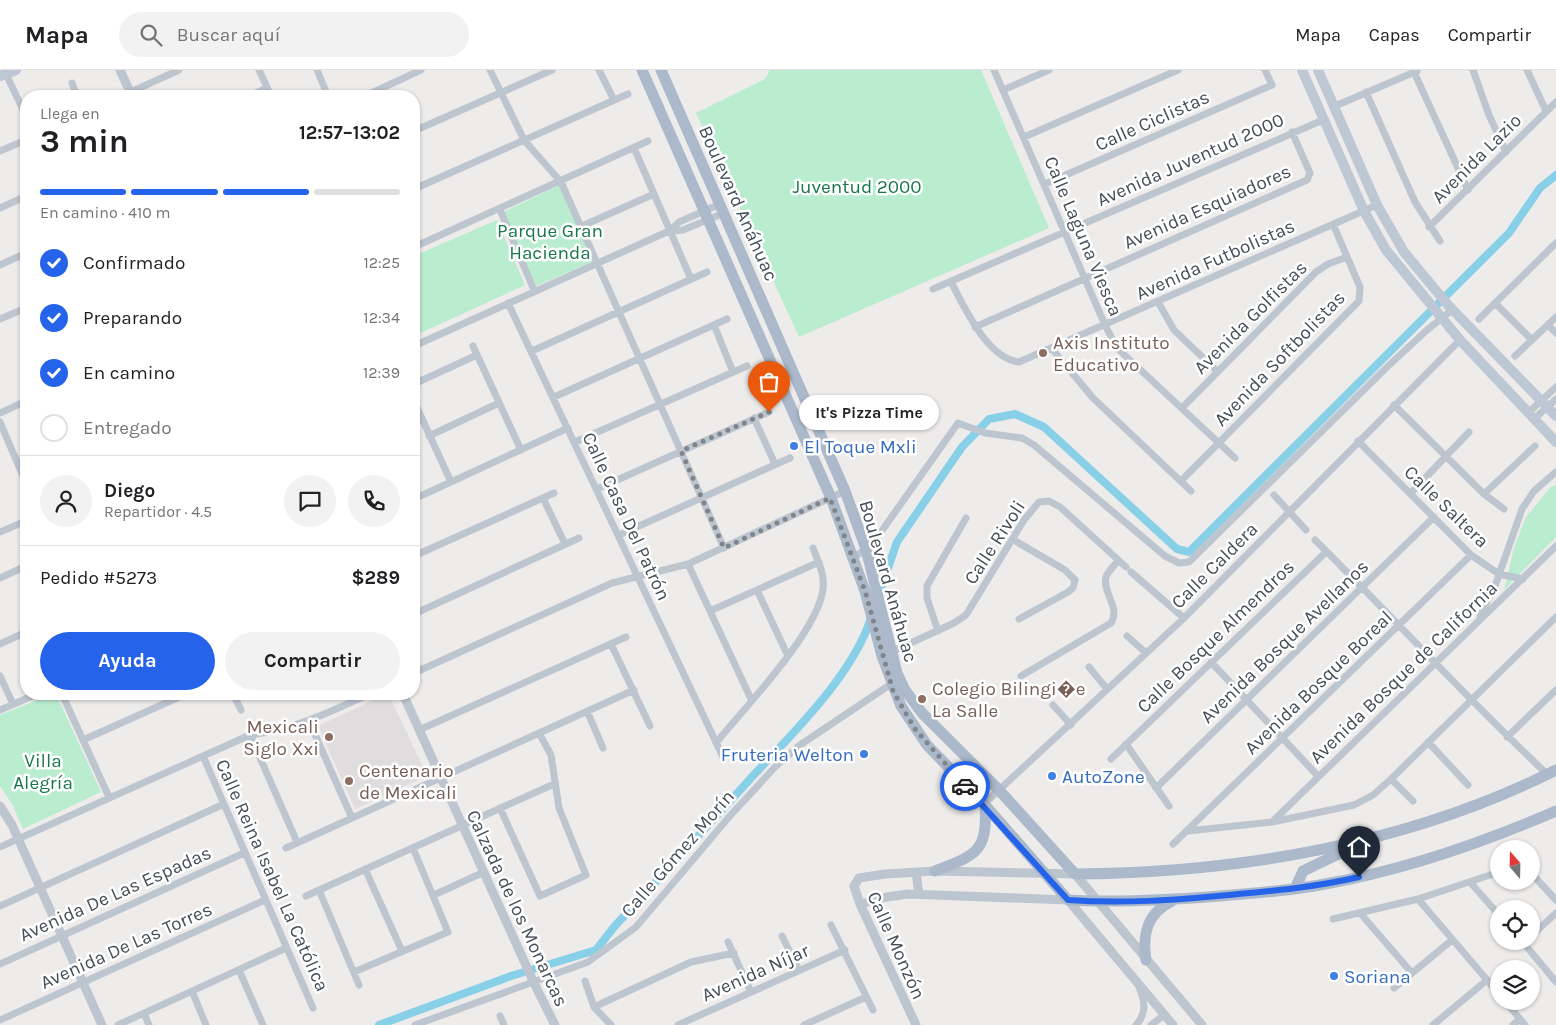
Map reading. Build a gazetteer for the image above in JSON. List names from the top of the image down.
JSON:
{
  "streets": {
    "main road": ["Boulevard Anáhuac"],
    "street": [
      "Calle Ciclistas",
      "Avenida Lazio",
      "Avenida Juventud 2000",
      "Avenida Esquiadores",
      "Calle Laguna Viesca",
      "Avenida Futbolistas",
      "Avenida Golfistas",
      "Avenida Softbolistas",
      "Calle Saltera",
      "Calle Casa Del Patrón",
      "Calle Rivoli",
      "Calle Caldera",
      "Calle Bosque Almendros",
      "Avenida Bosque Avellanos",
      "Avenida Bosque de California",
      "Avenida Bosque Boreal",
      "Calle Gómez Morín",
      "Calle Reina Isabel La Católica",
      "Avenida De Las Espadas",
      "Calzada de los Monarcas",
      "Avenida De Las Torres",
      "Calle Monzón",
      "Avenida Níjar"
    ]
  },
  "crossings": [
    ["Calle Ciclistas", "Calle Laguna Viesca"],
    ["Avenida Juventud 2000", "Avenida Esquiadores"],
    ["Avenida Juventud 2000", "Calle Laguna Viesca"],
    ["Boulevard Anáhuac", "Calle Rivoli"],
    ["Boulevard Anáhuac", "Calle Caldera"],
    ["Boulevard Anáhuac", "Calle Gómez Morín"],
    ["Avenida Esquiadores", "Calle Laguna Viesca"],
    ["Avenida Esquiadores", "Avenida Futbolistas"],
    ["Calle Laguna Viesca", "Avenida Futbolistas"],
    ["Calle Laguna Viesca", "Avenida Golfistas"],
    ["Calle Laguna Viesca", "Avenida Softbolistas"],
    ["Avenida Golfistas", "Avenida Softbolistas"],
    ["Calle Saltera", "Calle Caldera"],
    ["Calle Saltera", "Avenida Bosque Avellanos"],
    ["Calle Saltera", "Avenida Bosque de California"],
    ["Calle Saltera", "Avenida Bosque Boreal"],
    ["Calle Rivoli", "Calle Caldera"],
    ["Calle Gómez Morín", "Calzada de los Monarcas"],
    ["Calle Reina Isabel La Católica", "Avenida De Las Espadas"],
    ["Calle Reina Isabel La Católica", "Avenida De Las Torres"]
  ],
  "parks": ["Juventud 2000", "Parque Gran Hacienda", "Villa Alegría"],
  "places": [
    "Axis Instituto Educativo",
    "It's Pizza Time",
    "El Toque Mxli",
    "Colegio Bilingi�e La Salle",
    "Mexicali Siglo Xxi",
    "Fruteria Welton",
    "AutoZone",
    "Centenario de Mexicali",
    "Soriana"
  ],
  "north": "top",
  "page": {
    "header": "Mapa",
    "search": "Buscar aquí",
    "nav": ["Mapa", "Capas", "Compartir"],
    "heading": ["3 min", "Llega en", "12:57–13:02"],
    "panel": [
      "Diego",
      "Repartidor · 4.5",
      "Pedido #5273",
      "$289"
    ],
    "bar": "En camino · 410 m",
    "list": [
      ["Confirmado", "12:25"],
      ["Preparando", "12:34"],
      ["En camino", "12:39"],
      "Entregado"
    ],
    "bubble": "It's Pizza Time",
    "buttons": ["Ayuda", "Compartir"]
  }
}
